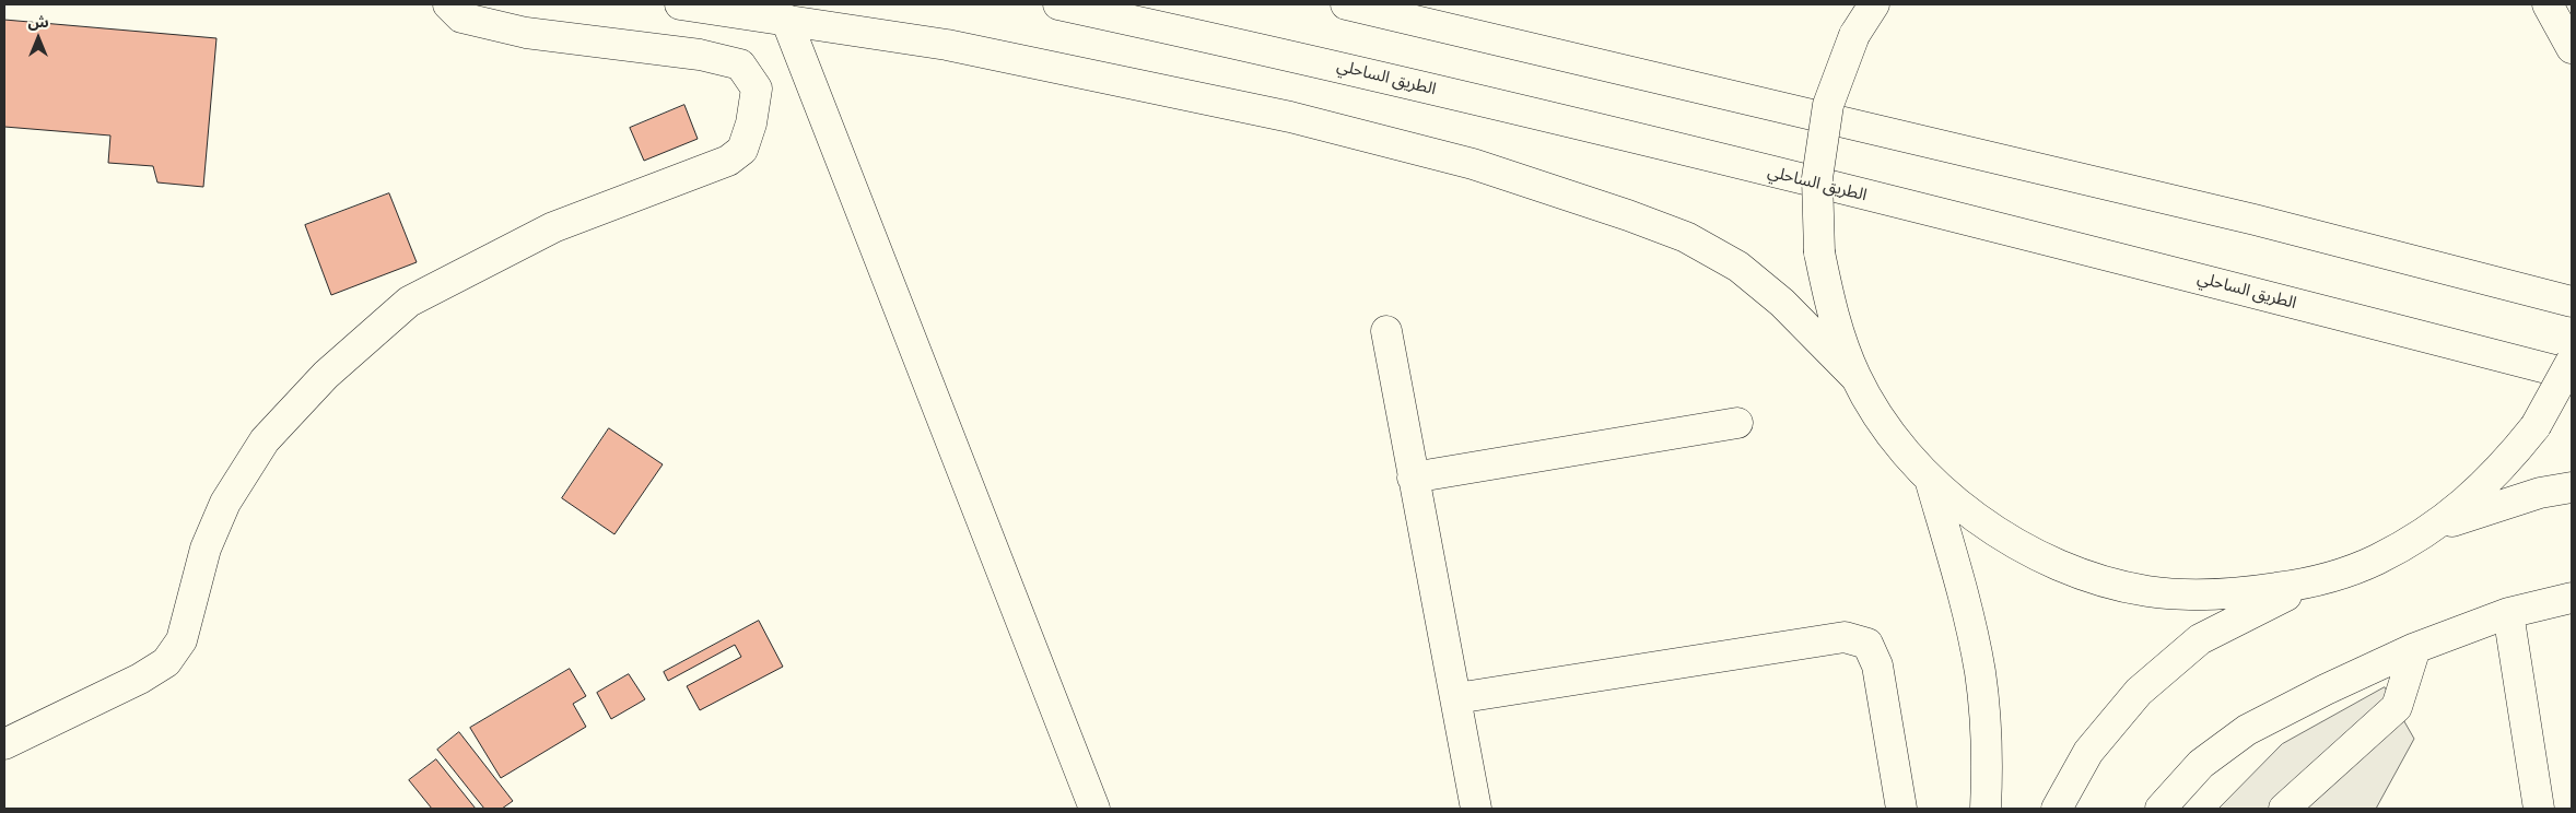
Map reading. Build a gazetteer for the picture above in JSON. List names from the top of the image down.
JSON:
{
  "streets": {
    "main road": ["الطريق الساحلي"]
  },
  "north": "top"
}
